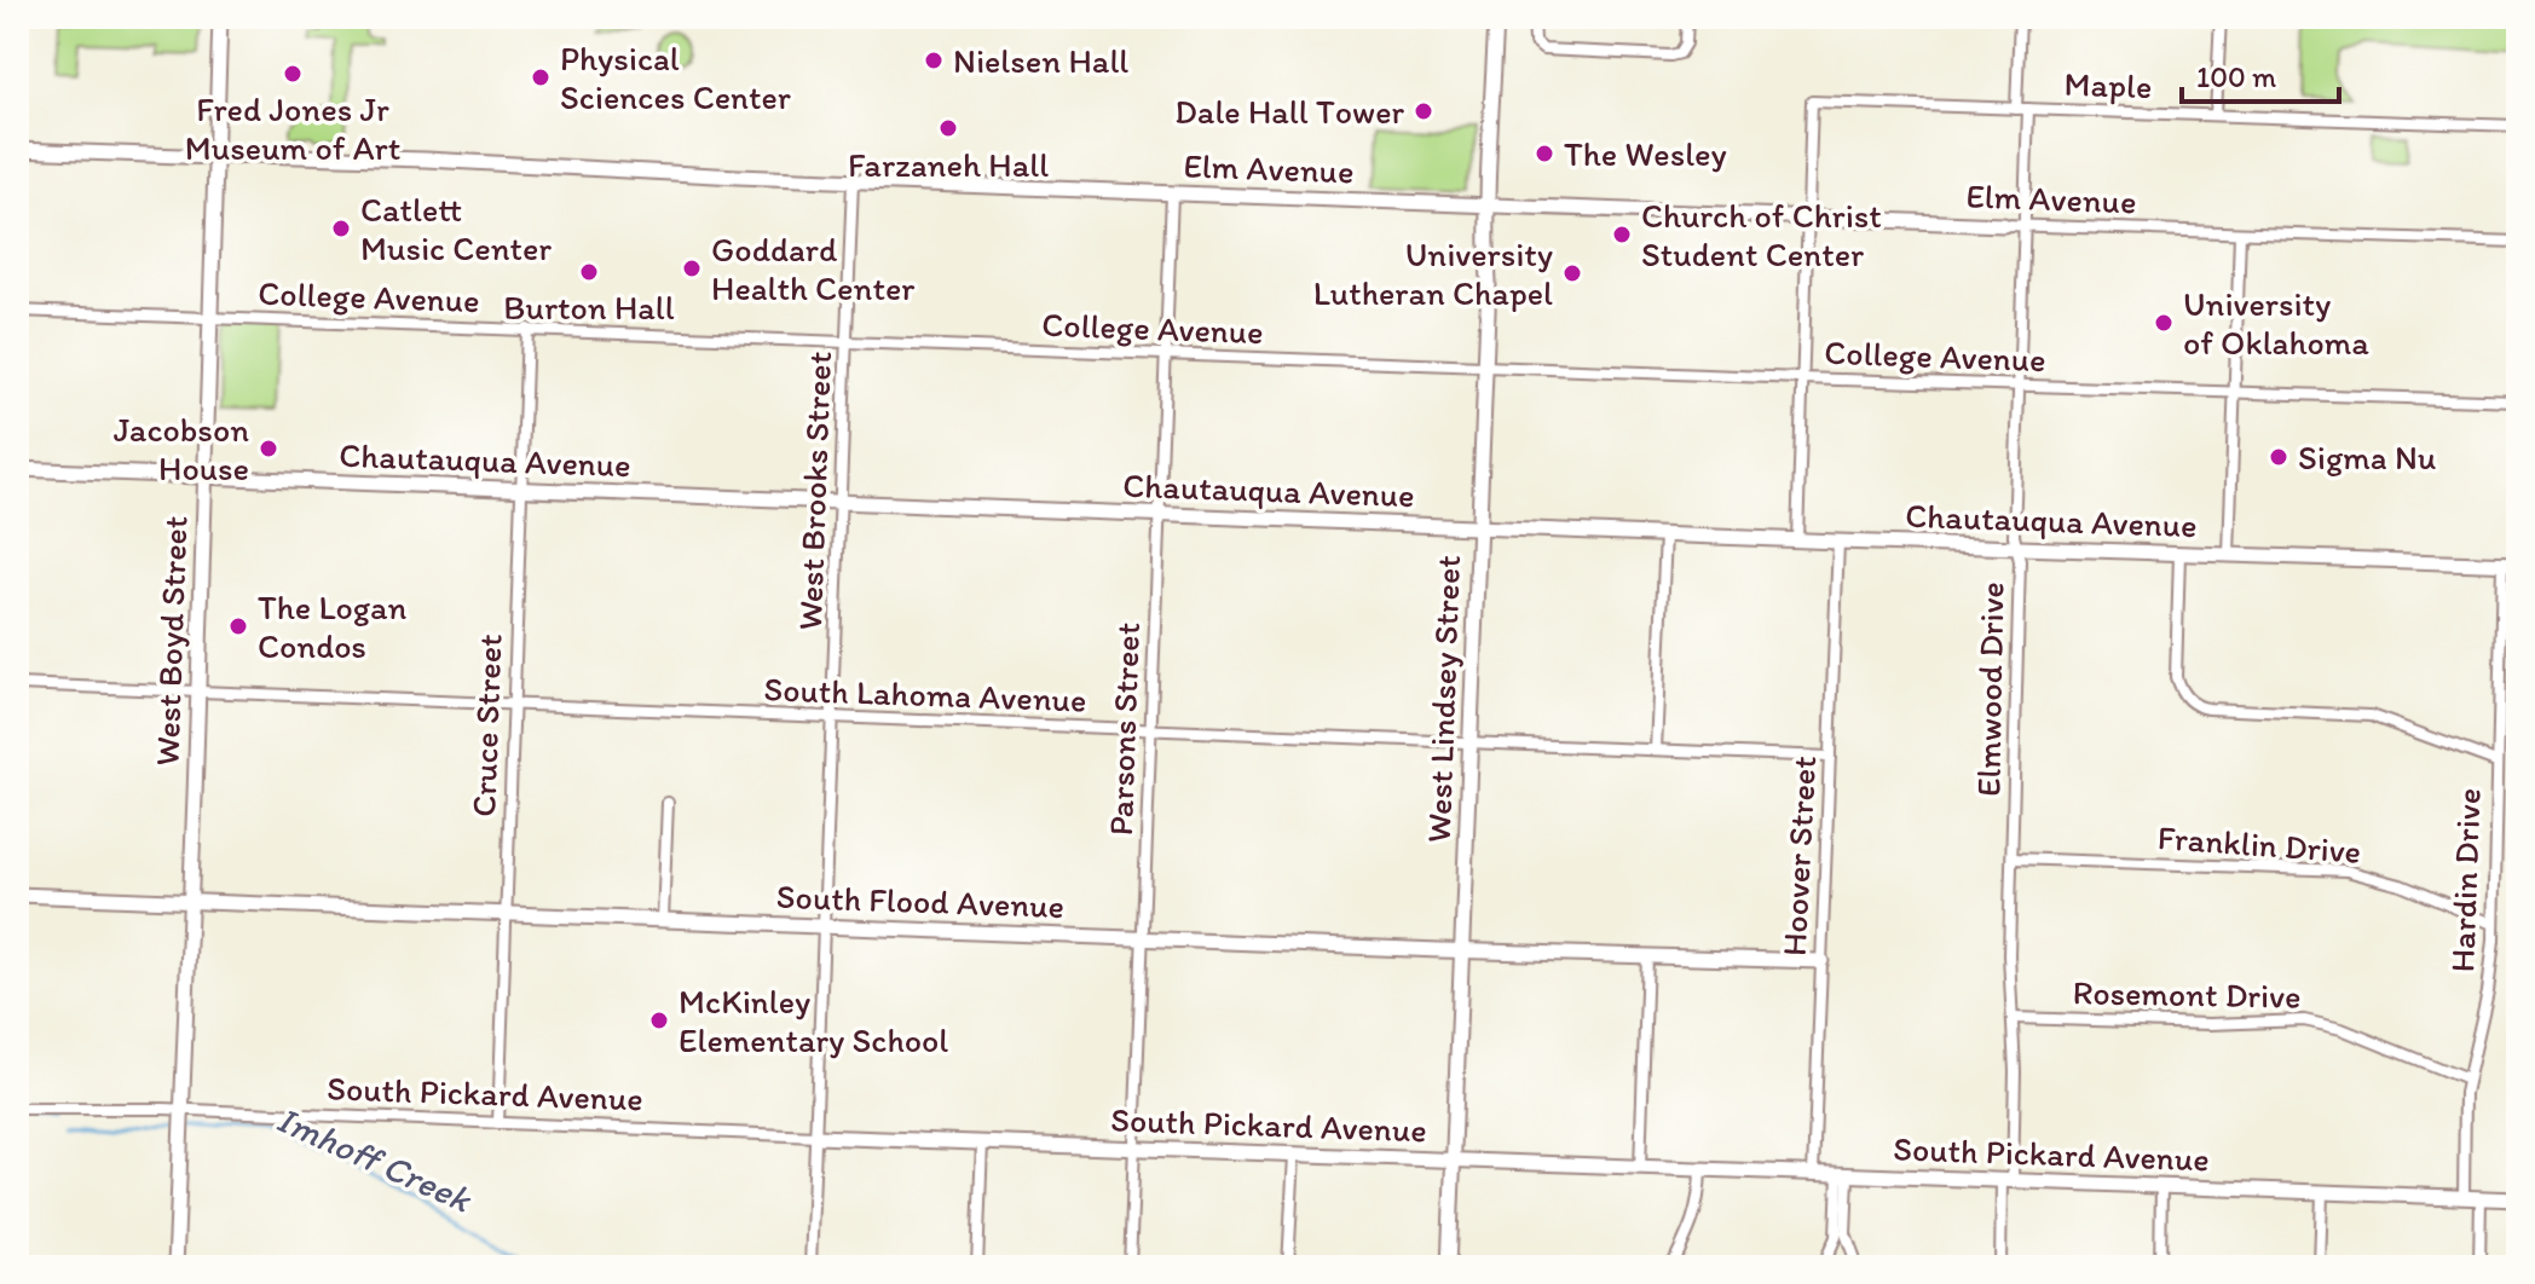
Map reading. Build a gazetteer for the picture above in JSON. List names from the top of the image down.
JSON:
{
  "streets": {
    "street": [
      "Maple",
      "Elm Avenue",
      "College Avenue",
      "Chautauqua Avenue",
      "West Brooks Street",
      "West Boyd Street",
      "Elmwood Drive",
      "South Lahoma Avenue",
      "West Lindsey Street",
      "Cruce Street",
      "Parsons Street",
      "Franklin Drive",
      "Hoover Street",
      "Hardin Drive",
      "South Flood Avenue",
      "Rosemont Drive",
      "South Pickard Avenue"
    ]
  },
  "crossings": [
    ["Maple", "Elm Avenue"],
    ["Maple", "Elmwood Drive"],
    ["Elm Avenue", "West Brooks Street"],
    ["Elm Avenue", "West Boyd Street"],
    ["Elm Avenue", "Elmwood Drive"],
    ["Elm Avenue", "West Lindsey Street"],
    ["Elm Avenue", "Parsons Street"],
    ["College Avenue", "West Brooks Street"],
    ["College Avenue", "West Boyd Street"],
    ["College Avenue", "Elmwood Drive"],
    ["College Avenue", "West Lindsey Street"],
    ["College Avenue", "Cruce Street"],
    ["College Avenue", "Parsons Street"],
    ["Chautauqua Avenue", "West Brooks Street"],
    ["Chautauqua Avenue", "West Boyd Street"],
    ["Chautauqua Avenue", "Elmwood Drive"],
    ["Chautauqua Avenue", "West Lindsey Street"],
    ["Chautauqua Avenue", "Cruce Street"],
    ["Chautauqua Avenue", "Parsons Street"],
    ["Chautauqua Avenue", "Hoover Street"],
    ["Chautauqua Avenue", "Hardin Drive"],
    ["West Brooks Street", "South Lahoma Avenue"],
    ["West Brooks Street", "South Flood Avenue"],
    ["West Brooks Street", "South Pickard Avenue"],
    ["West Boyd Street", "South Lahoma Avenue"],
    ["West Boyd Street", "South Flood Avenue"],
    ["West Boyd Street", "South Pickard Avenue"],
    ["Elmwood Drive", "Franklin Drive"],
    ["Elmwood Drive", "Rosemont Drive"],
    ["Elmwood Drive", "South Pickard Avenue"],
    ["South Lahoma Avenue", "West Lindsey Street"],
    ["South Lahoma Avenue", "Cruce Street"],
    ["South Lahoma Avenue", "Parsons Street"],
    ["South Lahoma Avenue", "Hoover Street"],
    ["West Lindsey Street", "South Flood Avenue"],
    ["West Lindsey Street", "South Pickard Avenue"],
    ["Cruce Street", "South Flood Avenue"],
    ["Cruce Street", "South Pickard Avenue"],
    ["Parsons Street", "South Flood Avenue"],
    ["Parsons Street", "South Pickard Avenue"],
    ["Franklin Drive", "Hardin Drive"],
    ["Hoover Street", "South Flood Avenue"],
    ["Hoover Street", "South Pickard Avenue"],
    ["Hardin Drive", "Rosemont Drive"],
    ["Hardin Drive", "South Pickard Avenue"]
  ],
  "water": ["Imhoff Creek"],
  "places": [
    "Nielsen Hall",
    "Fred Jones Jr Museum of Art",
    "Physical Sciences Center",
    "Dale Hall Tower",
    "Farzaneh Hall",
    "The Wesley",
    "Catlett Music Center",
    "Church of Christ Student Center",
    "Goddard Health Center",
    "Burton Hall",
    "University Lutheran Chapel",
    "University of Oklahoma",
    "Jacobson House",
    "Sigma Nu",
    "The Logan Condos",
    "McKinley Elementary School"
  ],
  "scale_bar": "100 m"
}
